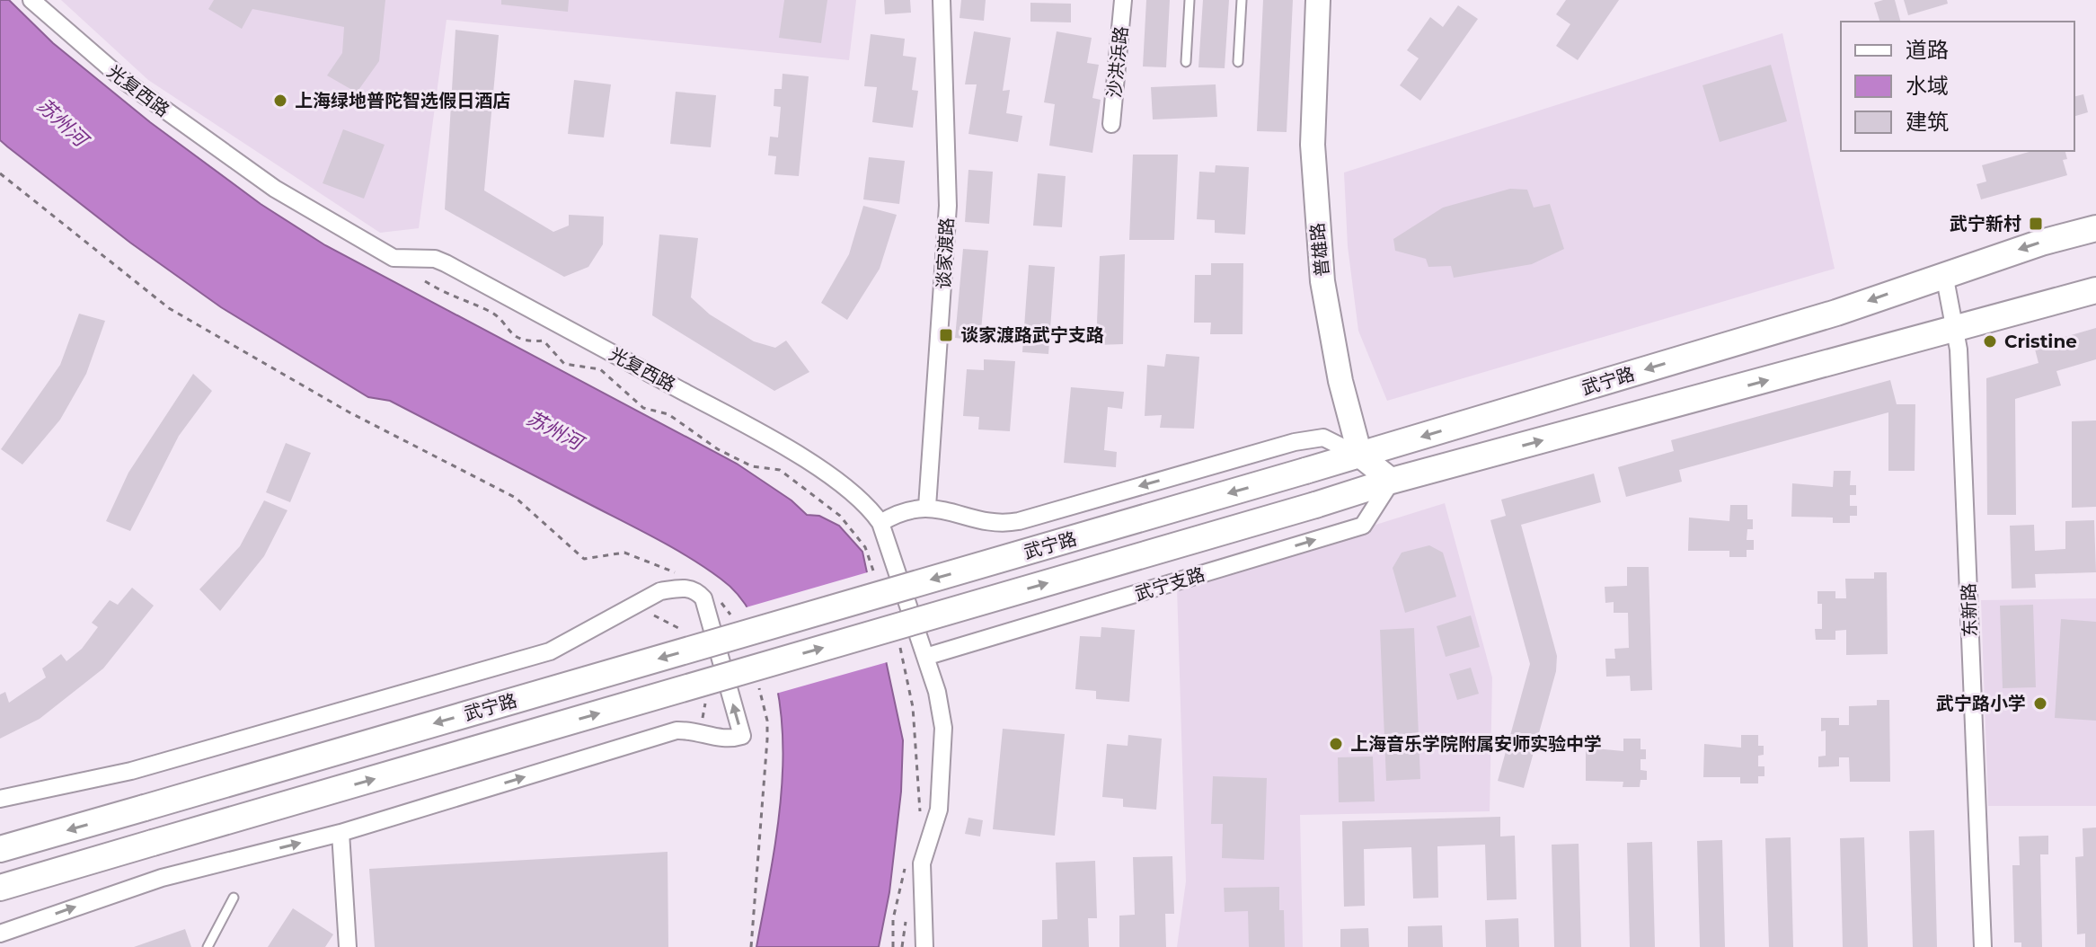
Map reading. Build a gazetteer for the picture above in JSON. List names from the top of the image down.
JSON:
{
  "streets": {
    "main road": ["普雄路", "武宁路"],
    "street": [
      "沙洪浜路",
      "光复西路",
      "谈家渡路",
      "武宁支路",
      "东新路"
    ]
  },
  "crossings": [
    ["光复西路", "武宁支路"],
    ["普雄路", "武宁路"],
    ["武宁路", "武宁支路"],
    ["武宁路", "东新路"]
  ],
  "water": ["苏州河"],
  "places": {
    "other": [
      "上海绿地普陀智选假日酒店",
      "Cristine",
      "武宁路小学",
      "上海音乐学院附属安师实验中学"
    ],
    "transit": ["武宁新村", "谈家渡路武宁支路"]
  },
  "legend": ["道路", "水域", "建筑"]
}
